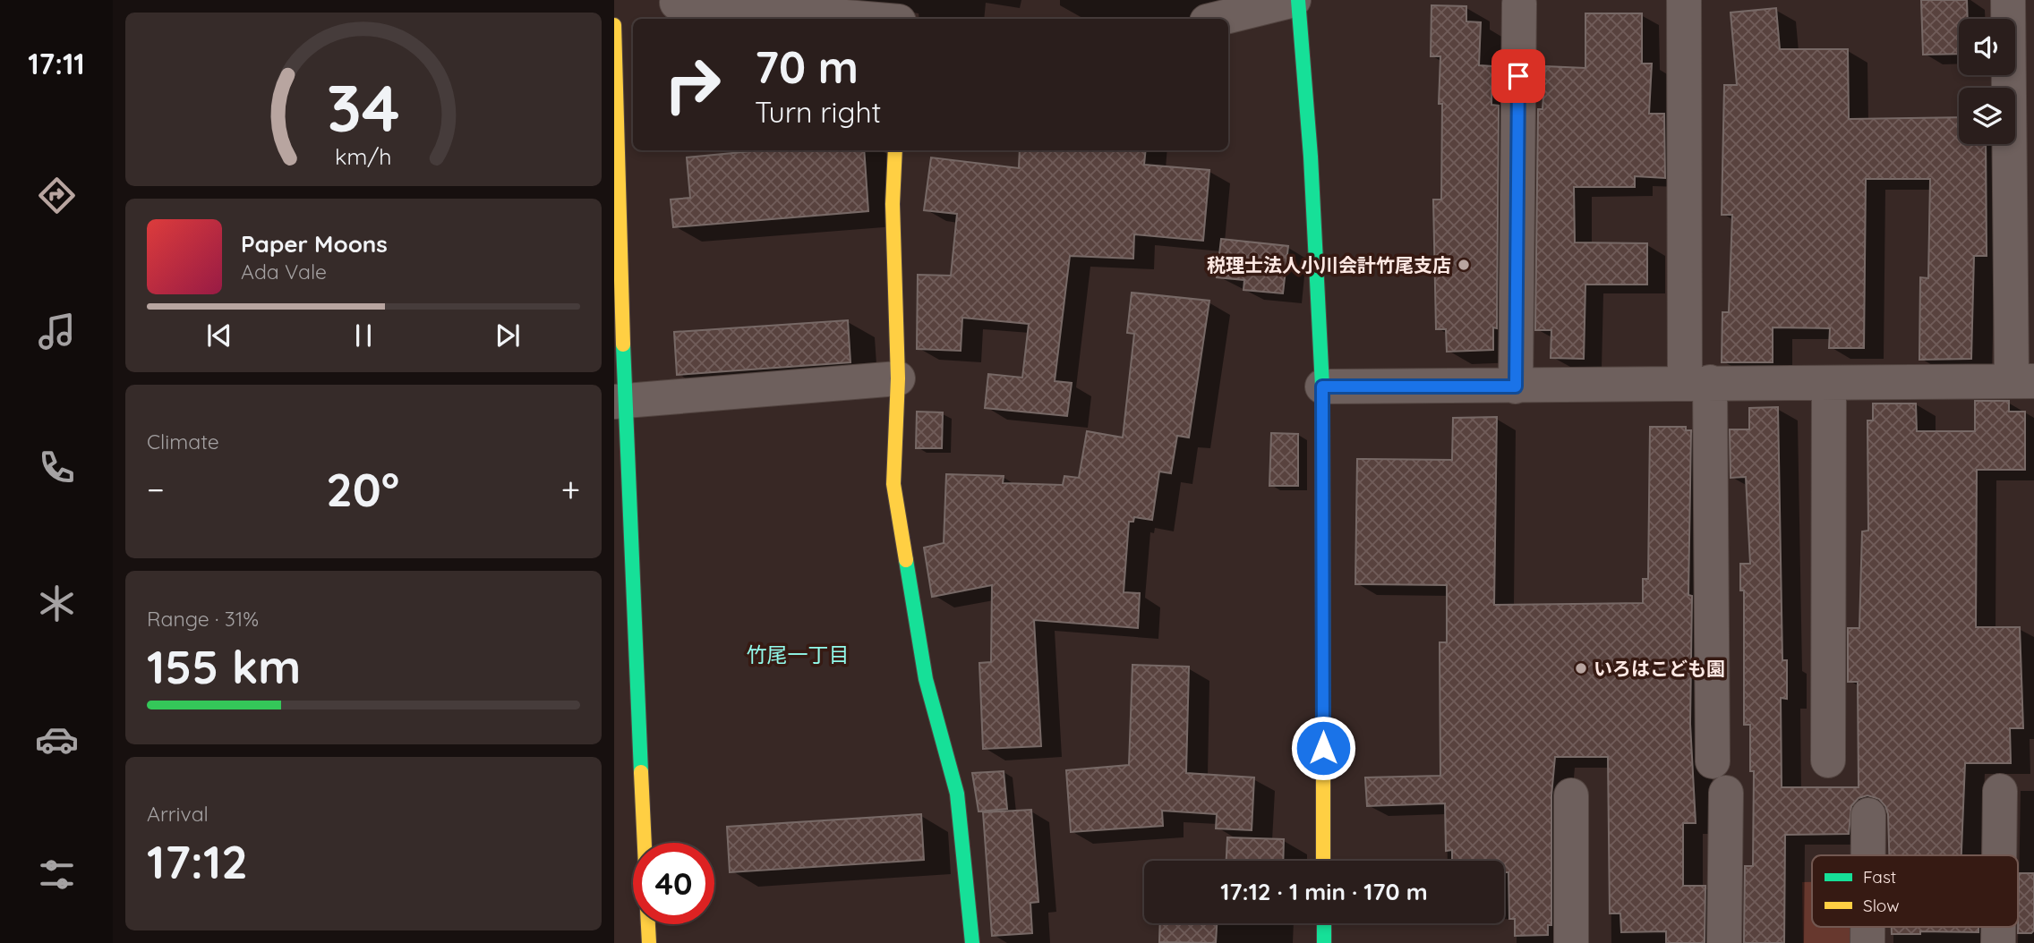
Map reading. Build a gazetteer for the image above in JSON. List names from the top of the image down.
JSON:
{
  "districts": ["竹尾一丁目"],
  "places": ["税理士法人小川会計竹尾支店", "いろはこども園"],
  "legend": ["Fast", "Slow"],
  "page": {
    "tabs": "17:11",
    "turn": ["70 m", "Turn right"],
    "song": ["Paper Moons", "Ada Vale"],
    "tile": [
      "Climate",
      ["Range · 31%", "155 km"],
      ["Arrival", "17:12"]
    ],
    "heat": ["−", "20°", "+"],
    "limit": "40",
    "trip": "17:12 · 1 min · 170 m",
    "gauge": ["34", "km/h"]
  }
}
